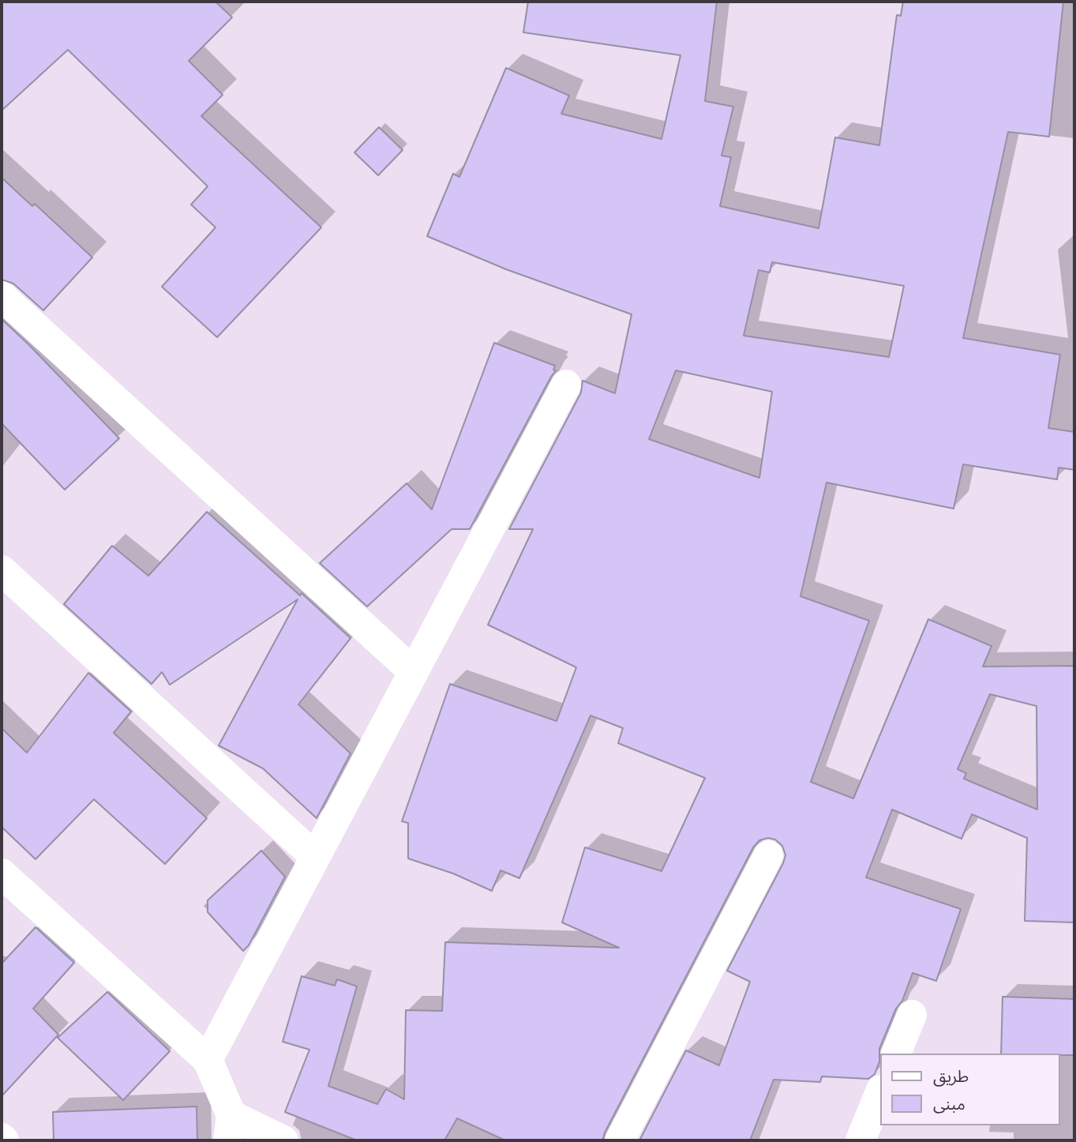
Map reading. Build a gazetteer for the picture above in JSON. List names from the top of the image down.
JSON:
{
  "legend": ["طريق", "مبنى"]
}
